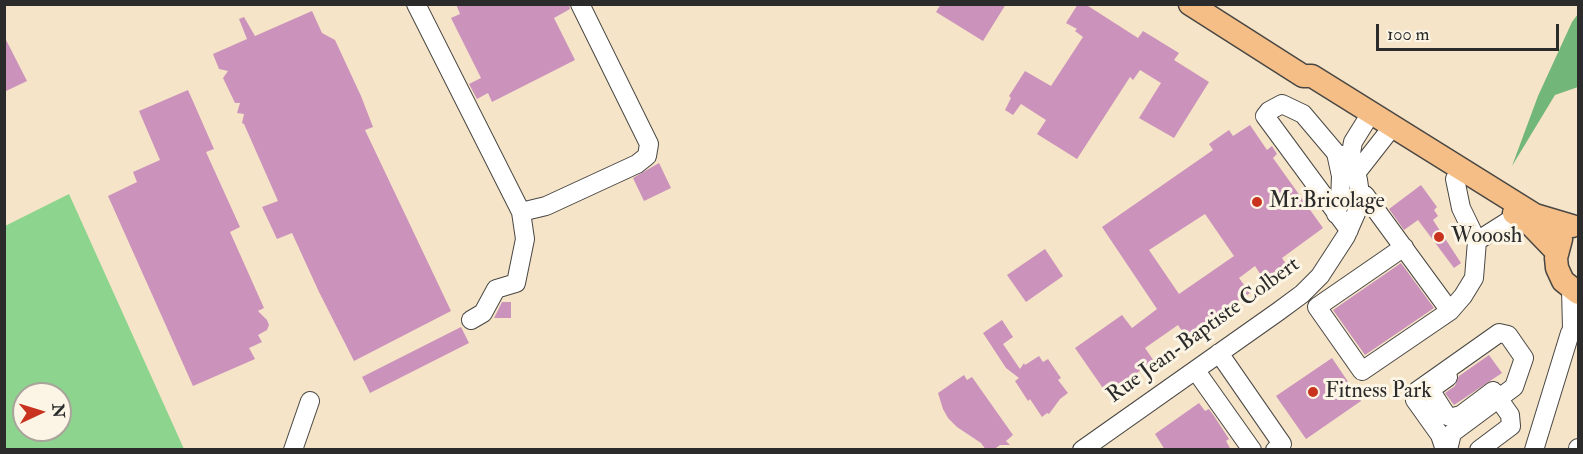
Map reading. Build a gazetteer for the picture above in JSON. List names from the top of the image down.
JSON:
{
  "streets": {
    "street": ["Rue Jean-Baptiste Colbert"]
  },
  "places": ["Mr.Bricolage", "Wooosh", "Fitness Park"],
  "scale_bar": "100 m",
  "north": "right"
}
